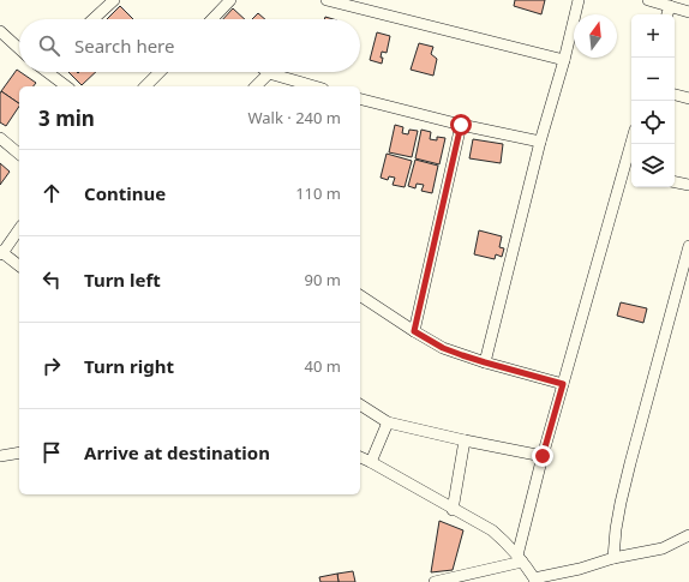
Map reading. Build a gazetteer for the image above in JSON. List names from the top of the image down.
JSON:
{
  "north": "top",
  "page": {
    "map_buttons": ["+", "−"],
    "search": "Search here",
    "heading": ["3 min", "Walk · 240 m"],
    "list": [
      ["Continue", "110 m"],
      ["Turn left", "90 m"],
      ["Turn right", "40 m"],
      "Arrive at destination"
    ]
  }
}
